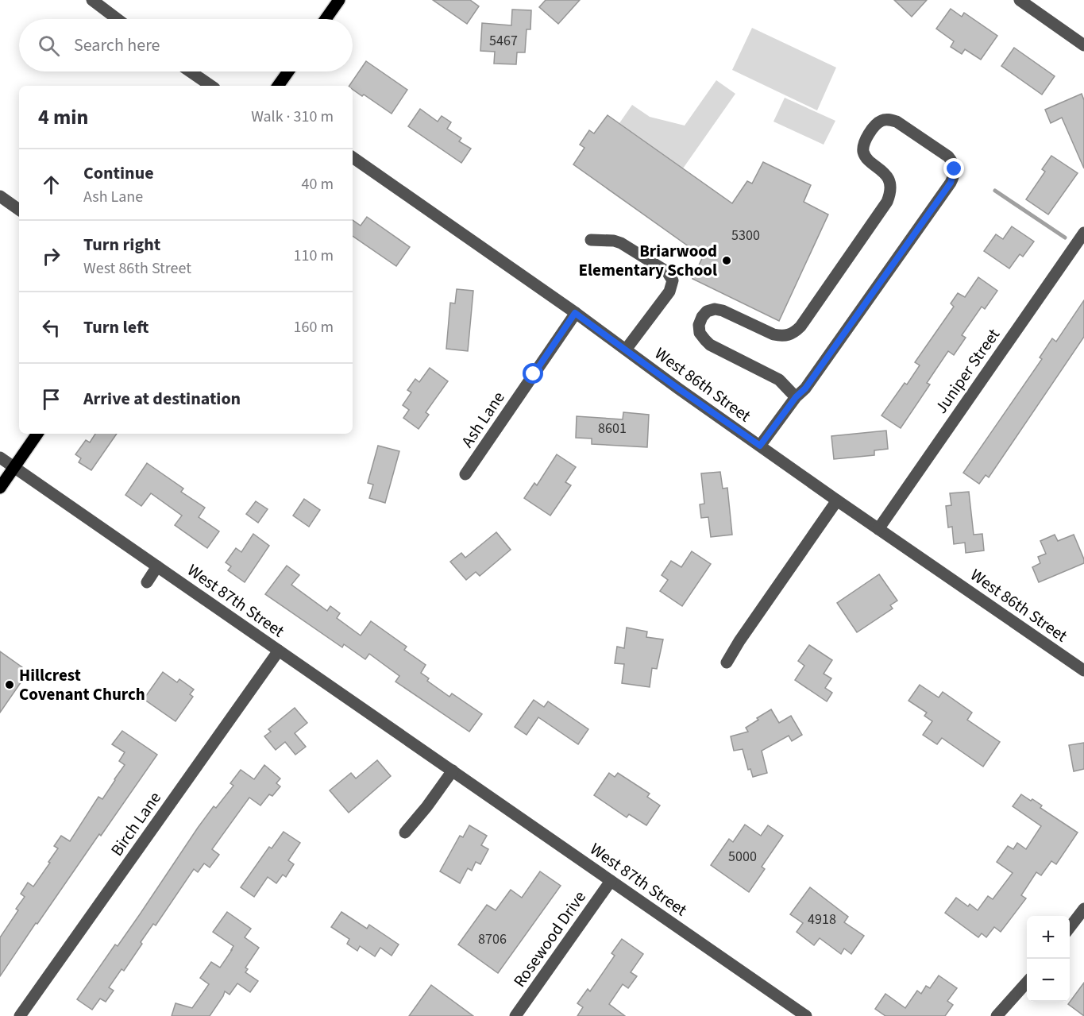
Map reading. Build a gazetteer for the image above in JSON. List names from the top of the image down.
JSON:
{
  "streets": {
    "street": [
      "Juniper Street",
      "West 86th Street",
      "Ash Lane",
      "West 87th Street",
      "Birch Lane",
      "Rosewood Drive"
    ]
  },
  "crossings": [
    ["Juniper Street", "West 86th Street"],
    ["West 86th Street", "Ash Lane"],
    ["West 87th Street", "Birch Lane"],
    ["West 87th Street", "Rosewood Drive"]
  ],
  "places": ["Briarwood Elementary School", "Hillcrest Covenant Church"],
  "house_numbers": [
    "5467",
    "5300",
    "8601",
    "5000",
    "4918",
    "8706"
  ],
  "page": {
    "search": "Search here",
    "heading": ["4 min", "Walk · 310 m"],
    "list": [
      ["Continue", "Ash Lane", "40 m"],
      ["Turn right", "West 86th Street", "110 m"],
      ["Turn left", "160 m"],
      "Arrive at destination"
    ],
    "map_buttons": ["+", "−"]
  }
}
